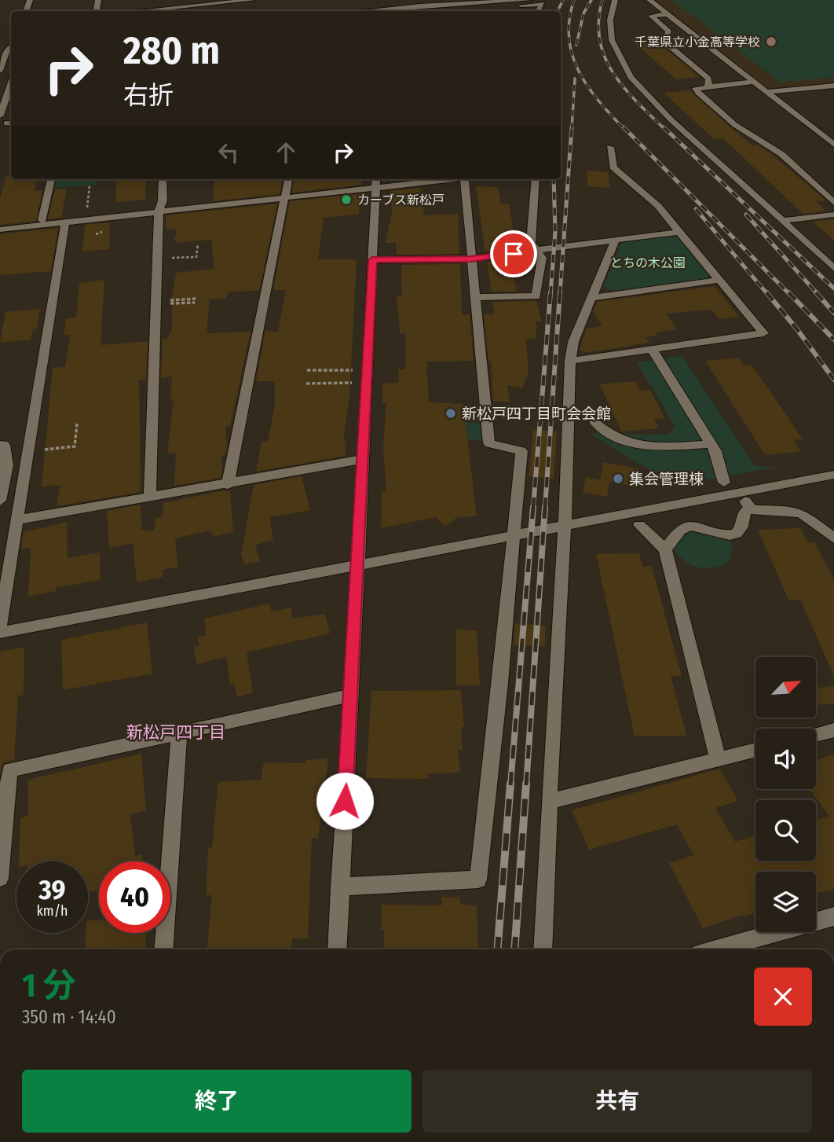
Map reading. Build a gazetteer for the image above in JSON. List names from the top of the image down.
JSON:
{
  "districts": ["新松戸四丁目"],
  "parks": ["とちの木公園"],
  "places": [
    "千葉県立小金高等学校",
    "カーブス新松戸",
    "新松戸四丁目町会会館",
    "集会管理棟"
  ],
  "north": "top right",
  "page": {
    "turn": ["280 m", "右折"],
    "speed": "39 km/h",
    "limit": "40",
    "heading": ["1 分", "350 m · 14:40"],
    "buttons": ["終了", "共有"]
  }
}
